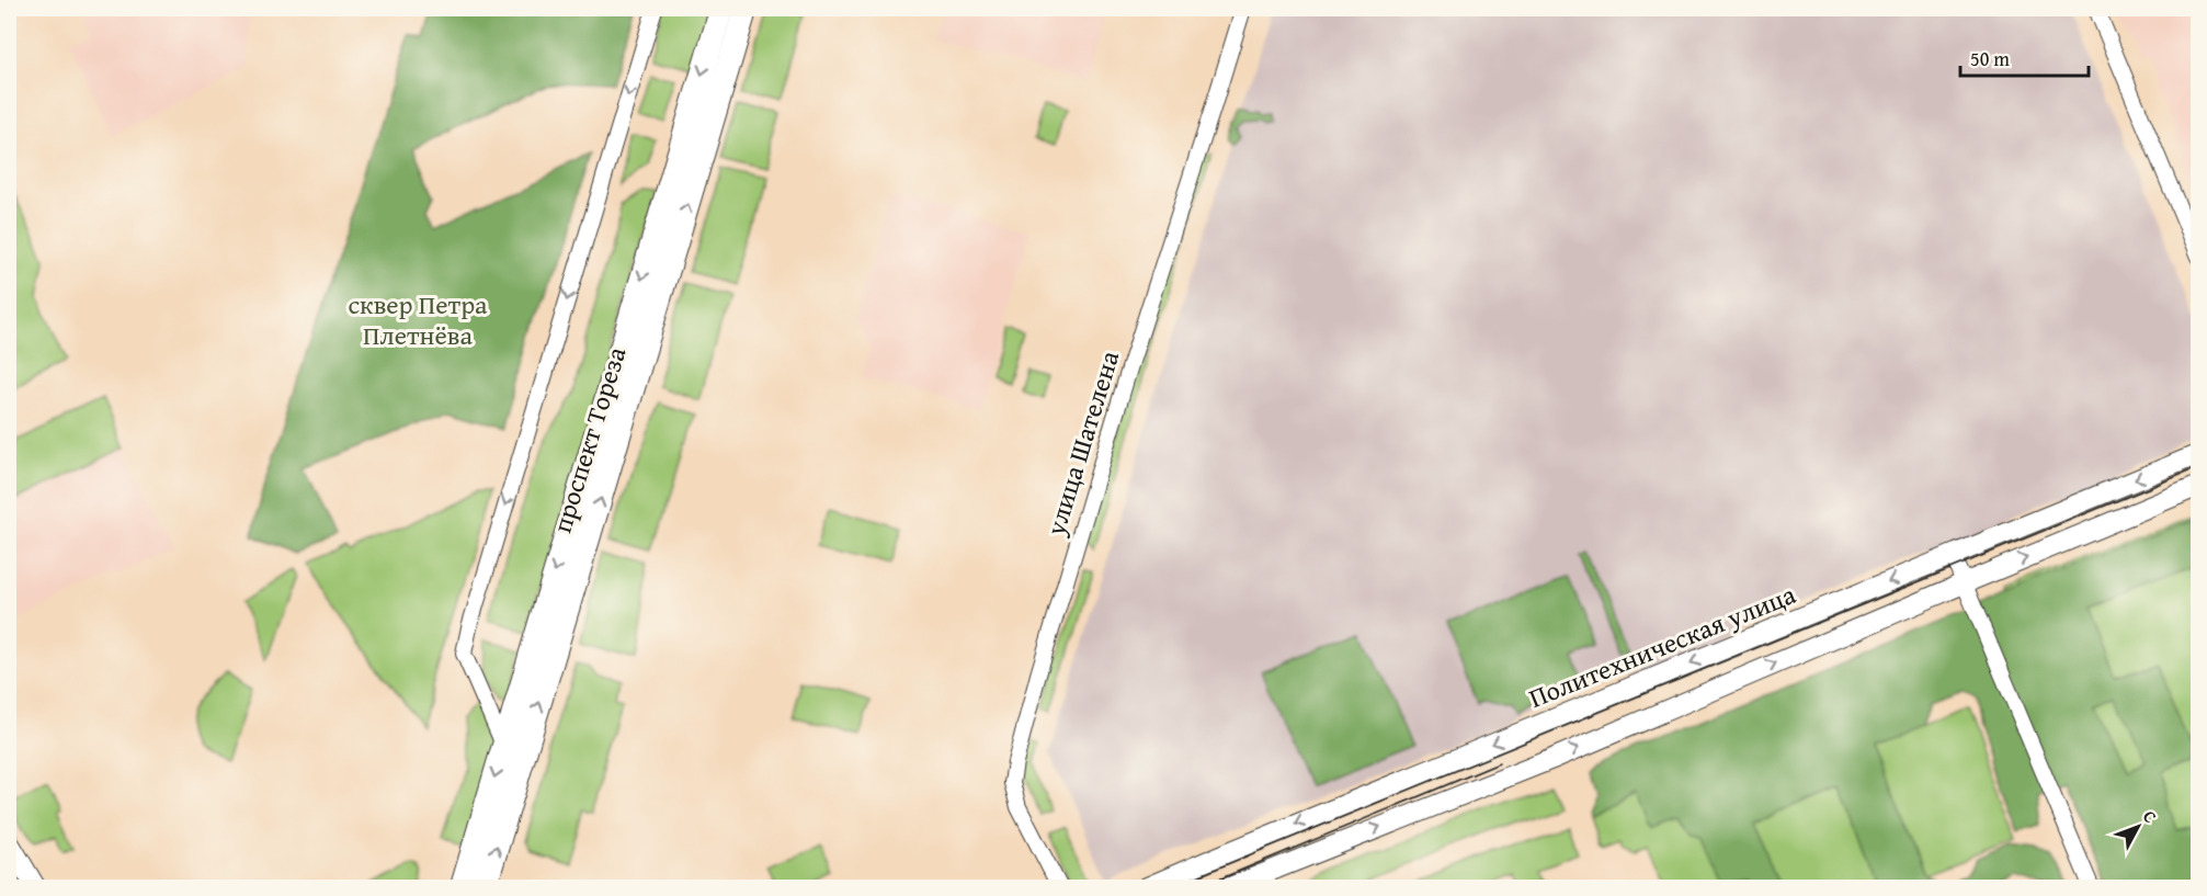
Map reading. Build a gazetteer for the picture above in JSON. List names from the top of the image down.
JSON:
{
  "streets": {
    "main road": ["проспект Тореза", "Политехническая улица"],
    "street": ["улица Шателена"]
  },
  "parks": ["сквер Петра Плетнёва"],
  "scale_bar": "50 m",
  "north": "top right"
}
